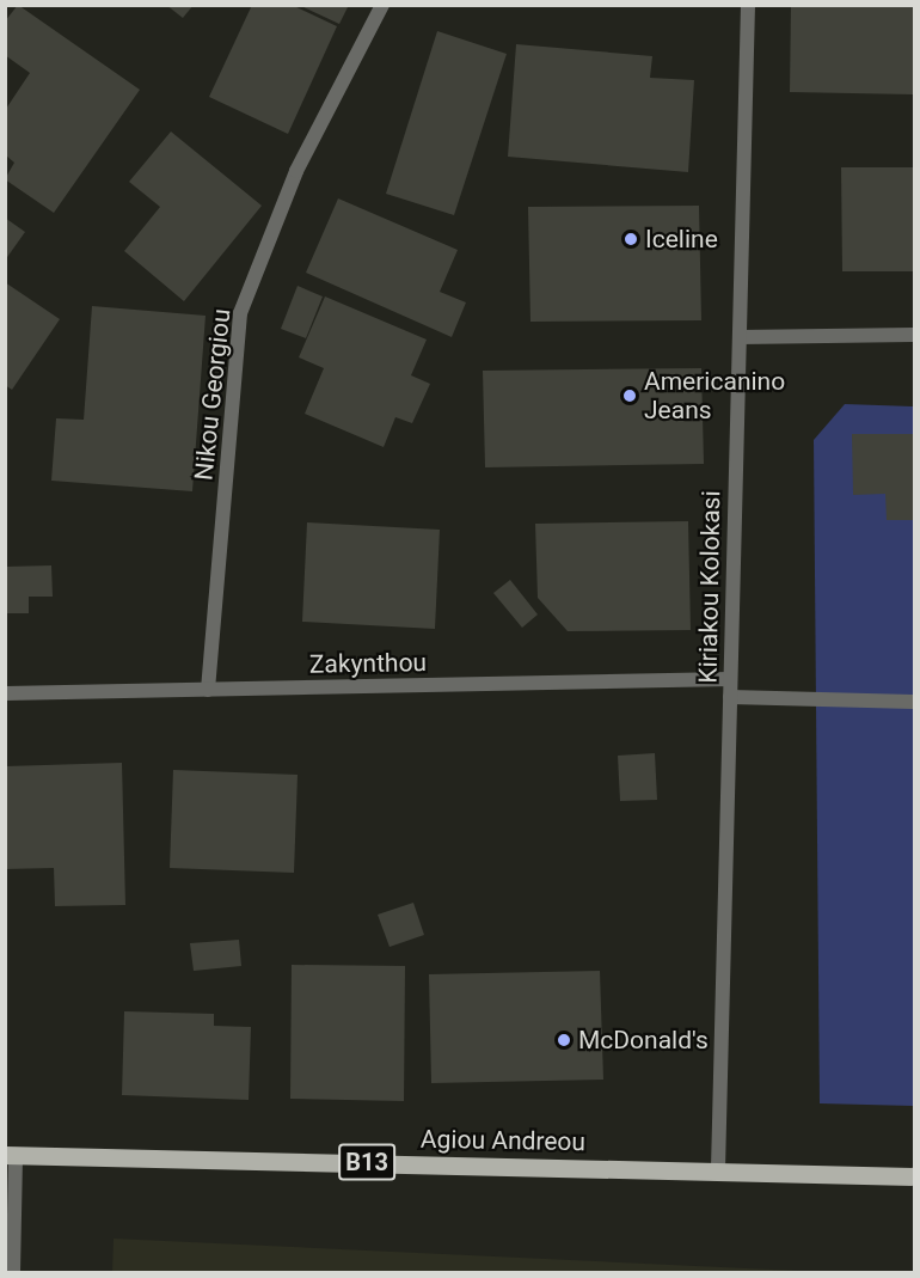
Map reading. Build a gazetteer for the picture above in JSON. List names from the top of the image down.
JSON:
{
  "streets": {
    "main road": ["Agiou Andreou", "B13"],
    "street": ["Nikou Georgiou", "Kiriakou Kolokasi", "Zakynthou"]
  },
  "crossings": [
    ["Nikou Georgiou", "Zakynthou"],
    ["Kiriakou Kolokasi", "Zakynthou"],
    ["Kiriakou Kolokasi", "Agiou Andreou"]
  ],
  "places": ["Iceline", "Americanino Jeans", "McDonald's"]
}
